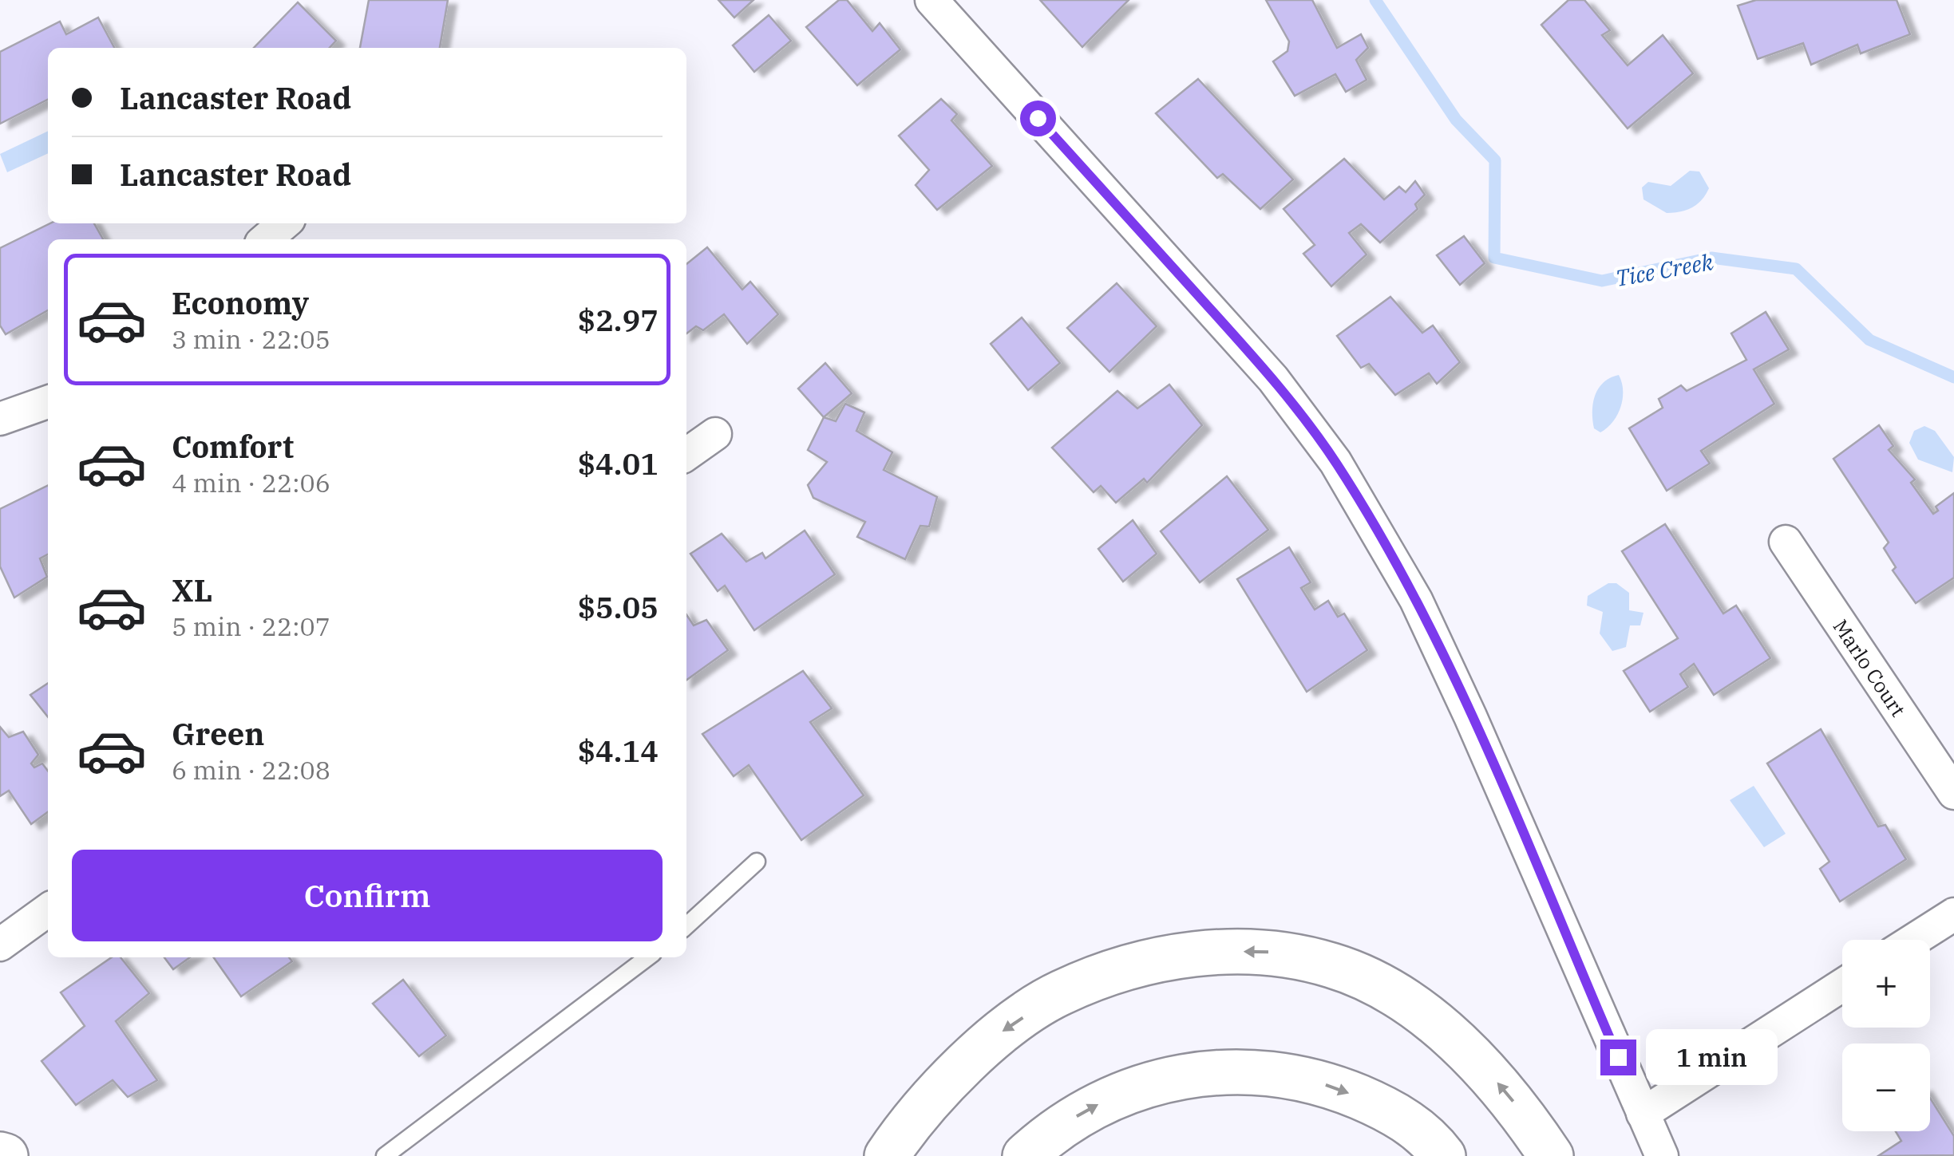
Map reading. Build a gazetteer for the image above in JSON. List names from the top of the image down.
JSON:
{
  "streets": {
    "street": ["Marlo Court"]
  },
  "water": ["Tice Creek"],
  "page": {
    "banner": ["Lancaster Road", "Lancaster Road"],
    "list": [
      {
        "name": "Economy",
        "note": "3 min · 22:05",
        "value": "$2.97"
      },
      {
        "name": "Comfort",
        "note": "4 min · 22:06",
        "value": "$4.01"
      },
      {
        "name": "XL",
        "note": "5 min · 22:07",
        "value": "$5.05"
      },
      {
        "name": "Green",
        "note": "6 min · 22:08",
        "value": "$4.14"
      }
    ],
    "buttons": "Confirm",
    "map_buttons": ["+", "−"],
    "bubble": "1 min"
  }
}
